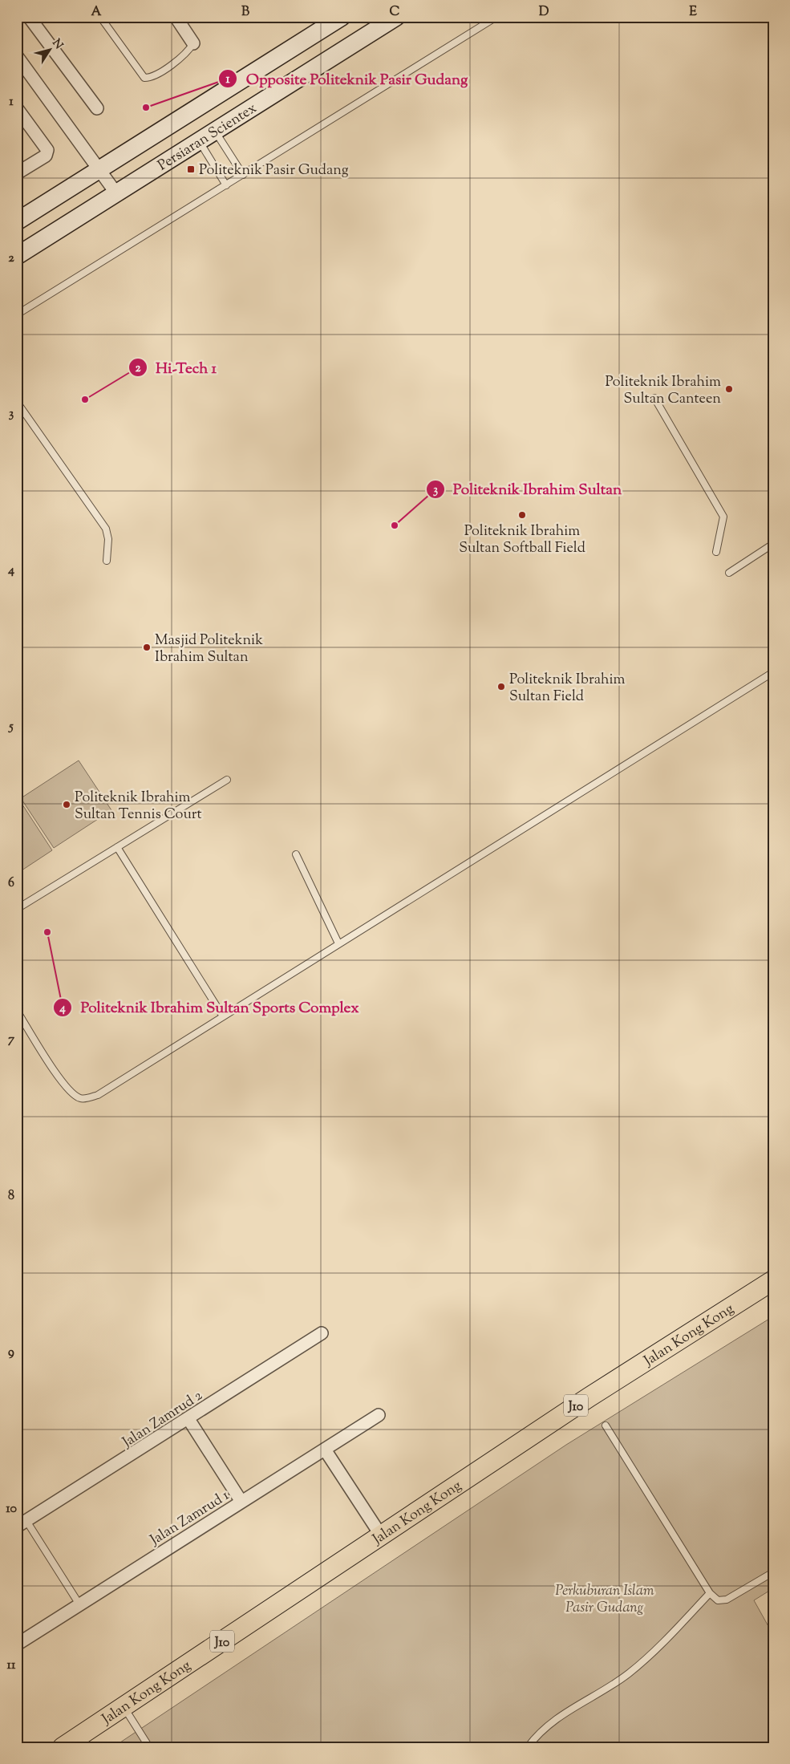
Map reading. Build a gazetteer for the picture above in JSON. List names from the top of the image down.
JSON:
{
  "streets": {
    "main road": ["Persiaran Scientex", "Jalan Kong Kong", "J10"],
    "street": ["Jalan Zamrud 2", "Jalan Zamrud 1"]
  },
  "parks": ["Perkuburan Islam Pasir Gudang"],
  "places": {
    "other": [
      "Opposite Politeknik Pasir Gudang",
      "Politeknik Ibrahim Sultan Canteen",
      "Hi-Tech 1",
      "Politeknik Ibrahim Sultan Softball Field",
      "Politeknik Ibrahim Sultan",
      "Masjid Politeknik Ibrahim Sultan",
      "Politeknik Ibrahim Sultan Field",
      "Politeknik Ibrahim Sultan Tennis Court",
      "Politeknik Ibrahim Sultan Sports Complex"
    ],
    "transit": ["Politeknik Pasir Gudang"]
  },
  "north": "top right",
  "grid": {
    "columns": [
      "A",
      "B",
      "C",
      "D",
      "E"
    ],
    "rows": [
      "1",
      "2",
      "3",
      "4",
      "5",
      "6",
      "7",
      "8",
      "9",
      "10",
      "11"
    ]
  }
}
